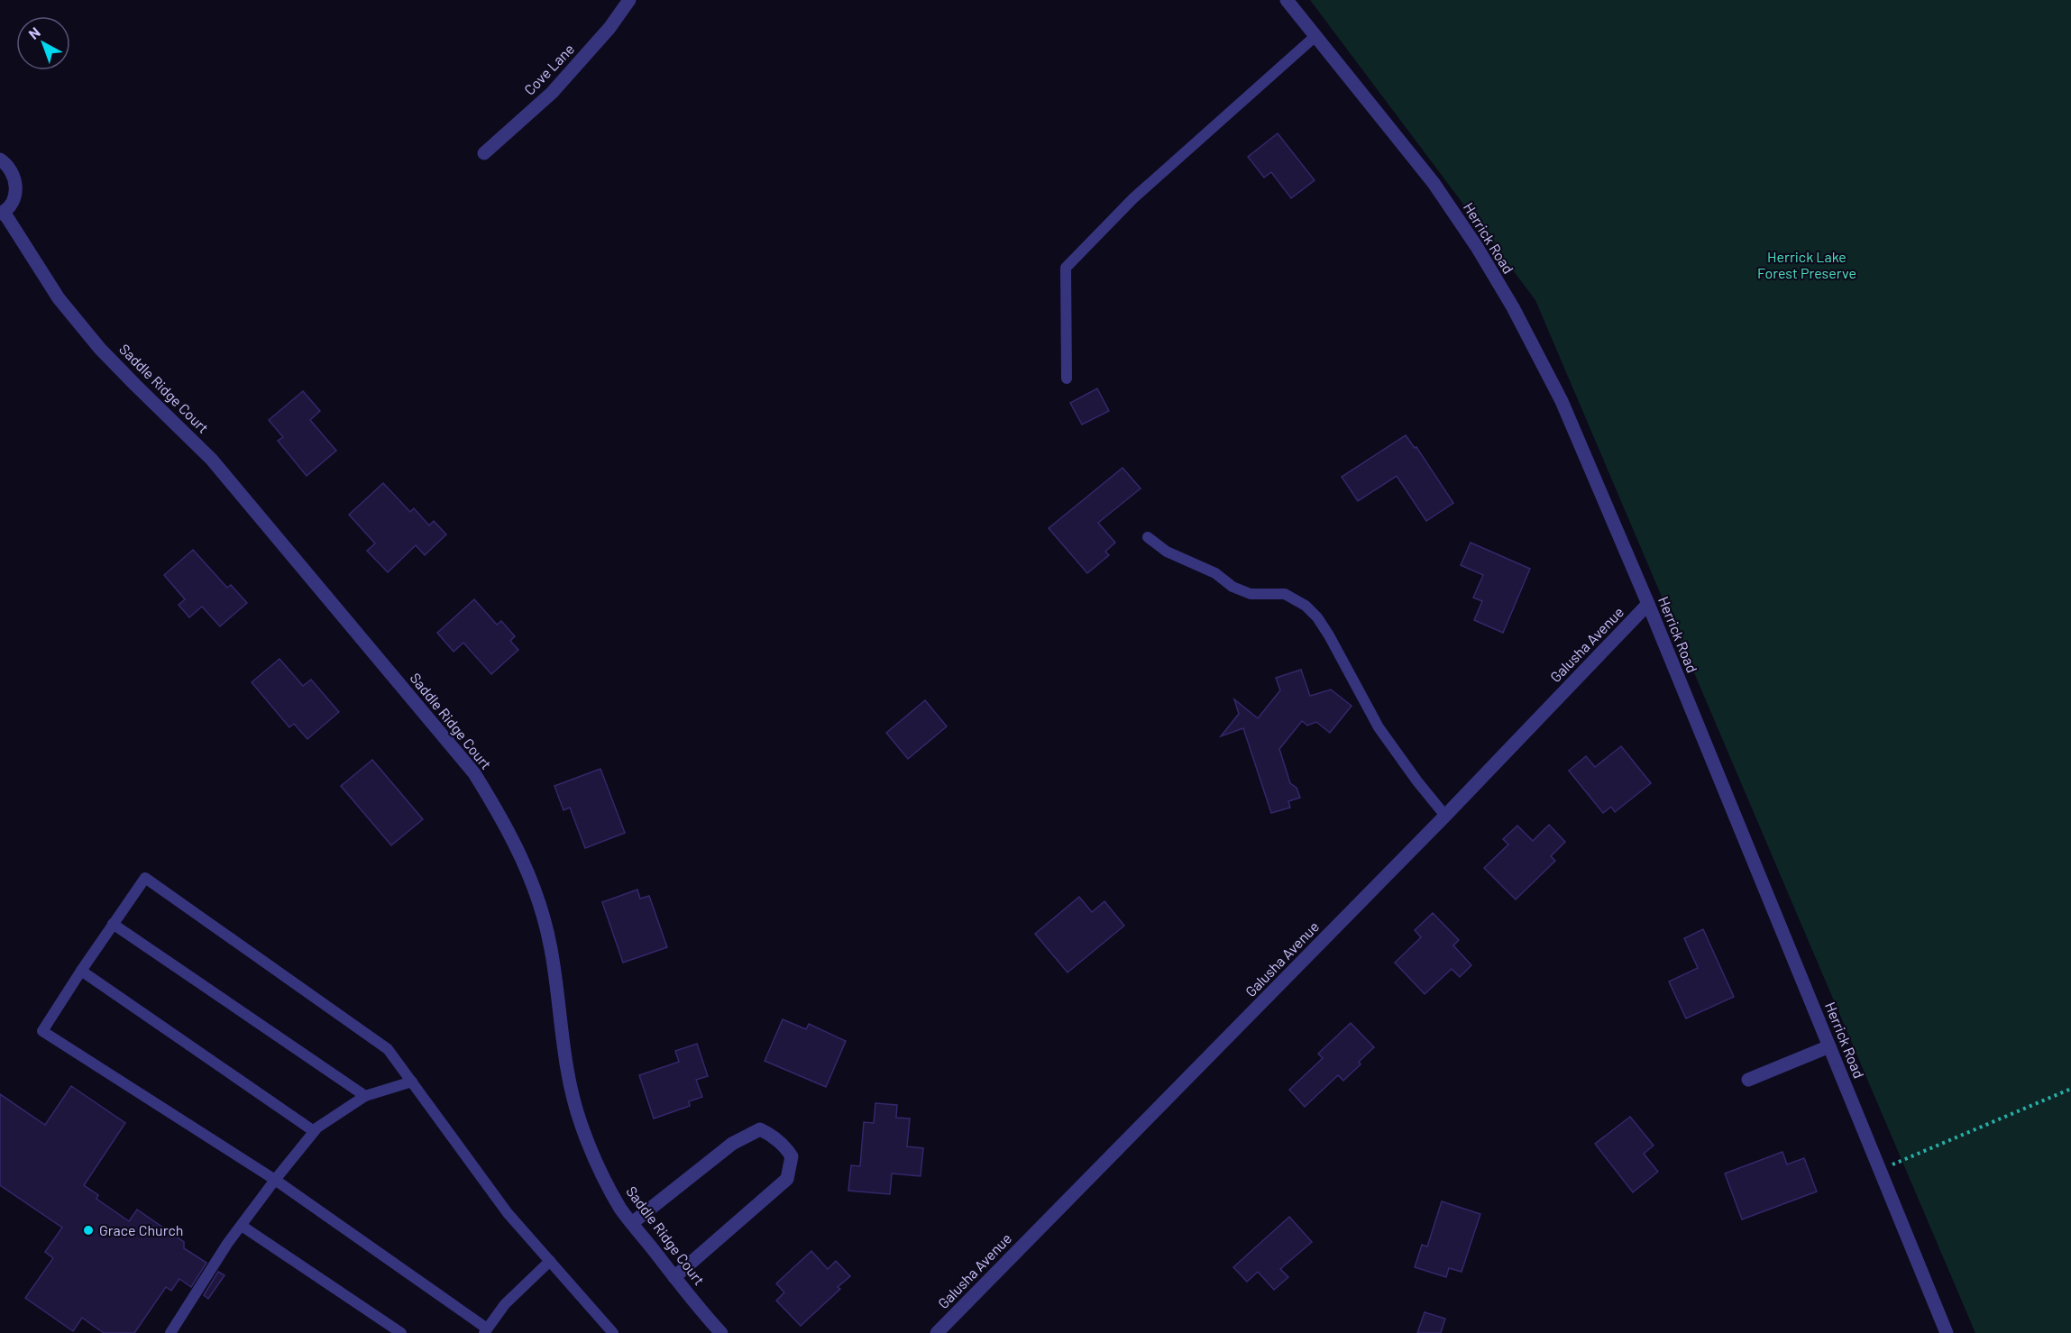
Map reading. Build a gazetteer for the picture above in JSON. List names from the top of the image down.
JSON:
{
  "streets": {
    "street": [
      "Cove Lane",
      "Herrick Road",
      "Saddle Ridge Court",
      "Galusha Avenue"
    ]
  },
  "crossings": [
    ["Herrick Road", "Galusha Avenue"]
  ],
  "parks": ["Herrick Lake Forest Preserve"],
  "places": ["Grace Church"],
  "north": "top left"
}
